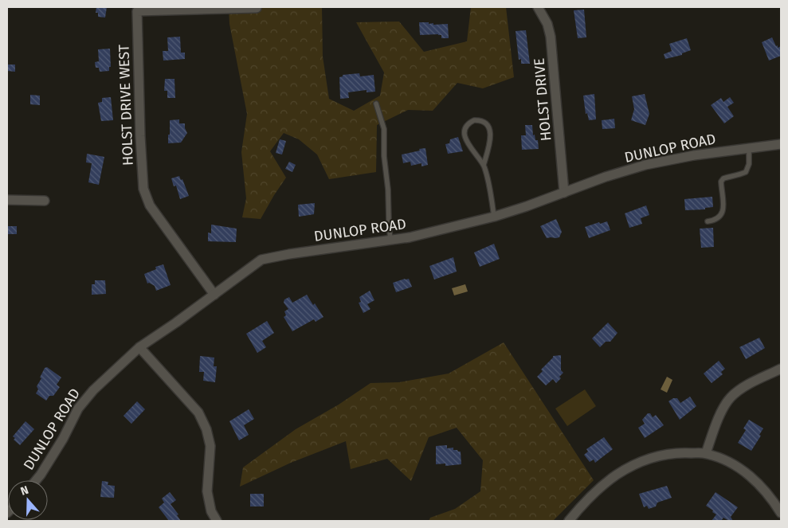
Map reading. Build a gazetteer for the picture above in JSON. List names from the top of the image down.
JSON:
{
  "streets": {
    "street": ["HOLST DRIVE", "HOLST DRIVE WEST", "DUNLOP ROAD"]
  },
  "crossings": [
    ["HOLST DRIVE", "DUNLOP ROAD"],
    ["HOLST DRIVE WEST", "DUNLOP ROAD"]
  ],
  "north": "top"
}
